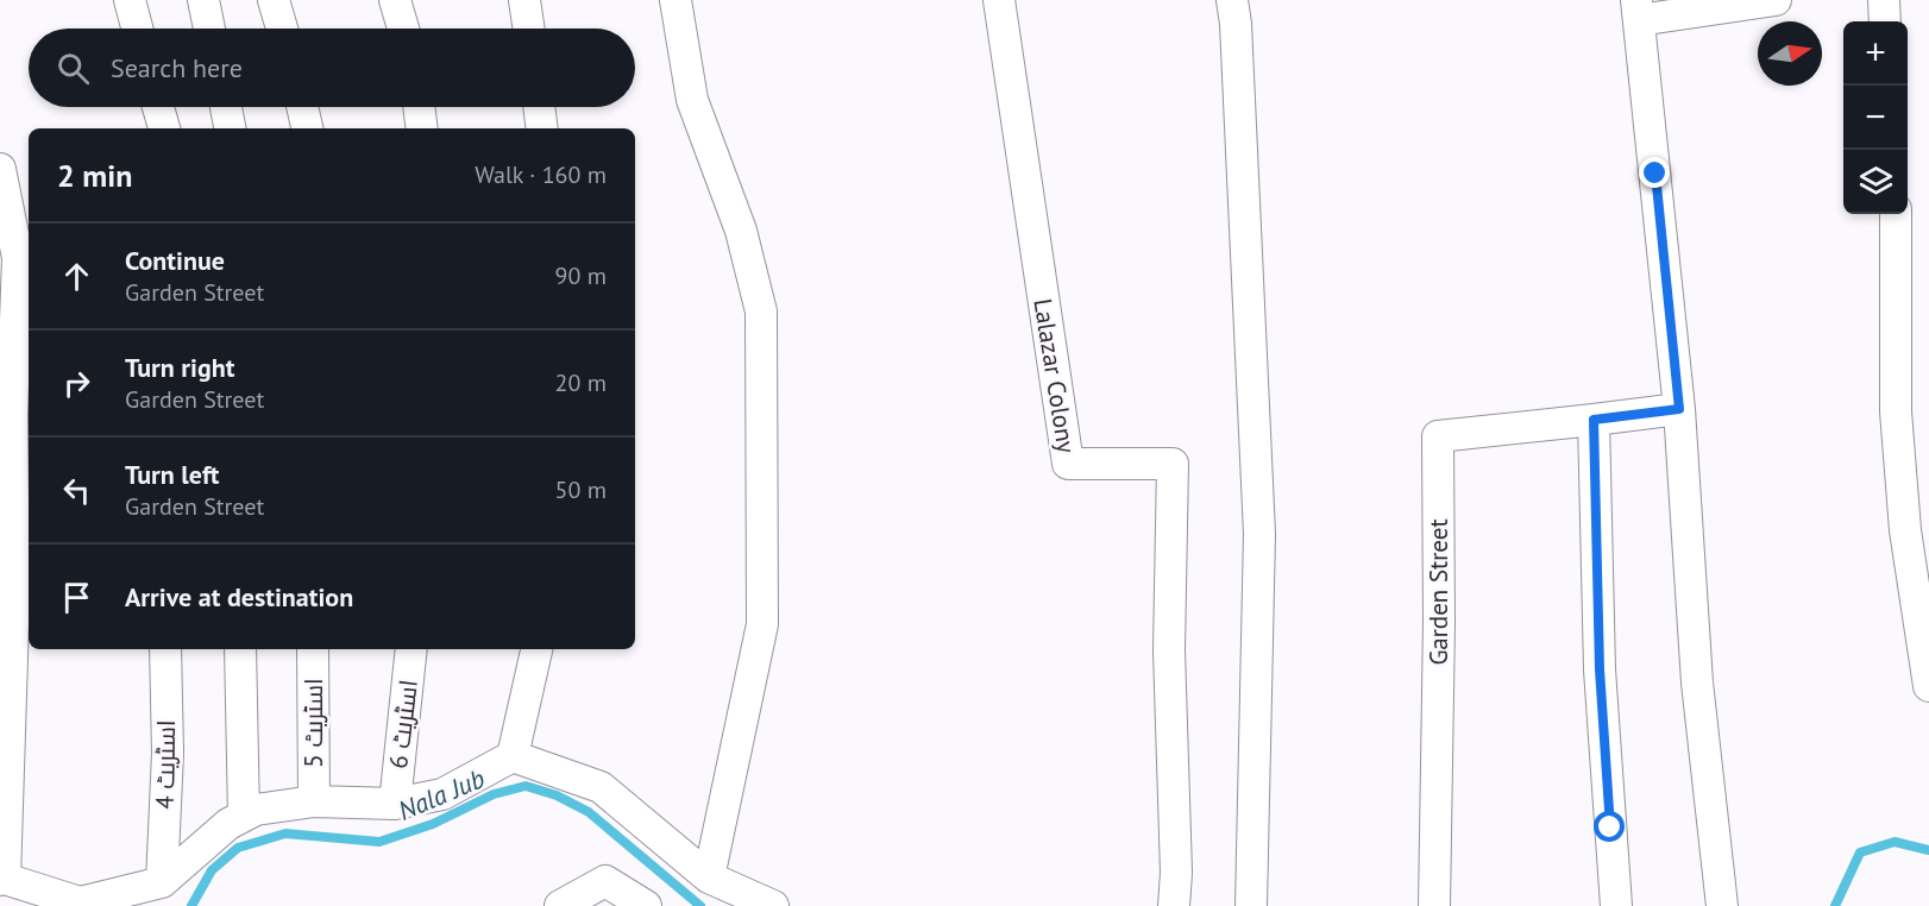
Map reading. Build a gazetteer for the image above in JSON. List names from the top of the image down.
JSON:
{
  "streets": {
    "street": [
      "Lalazar Colony",
      "Garden Street",
      "اسٹریٹ 5",
      "اسٹریٹ 6",
      "اسٹریٹ 4"
    ]
  },
  "water": ["Nala Jub"],
  "north": "right",
  "page": {
    "map_buttons": ["+", "−"],
    "search": "Search here",
    "heading": ["2 min", "Walk · 160 m"],
    "list": [
      ["Continue", "Garden Street", "90 m"],
      ["Turn right", "Garden Street", "20 m"],
      ["Turn left", "Garden Street", "50 m"],
      "Arrive at destination"
    ]
  }
}
